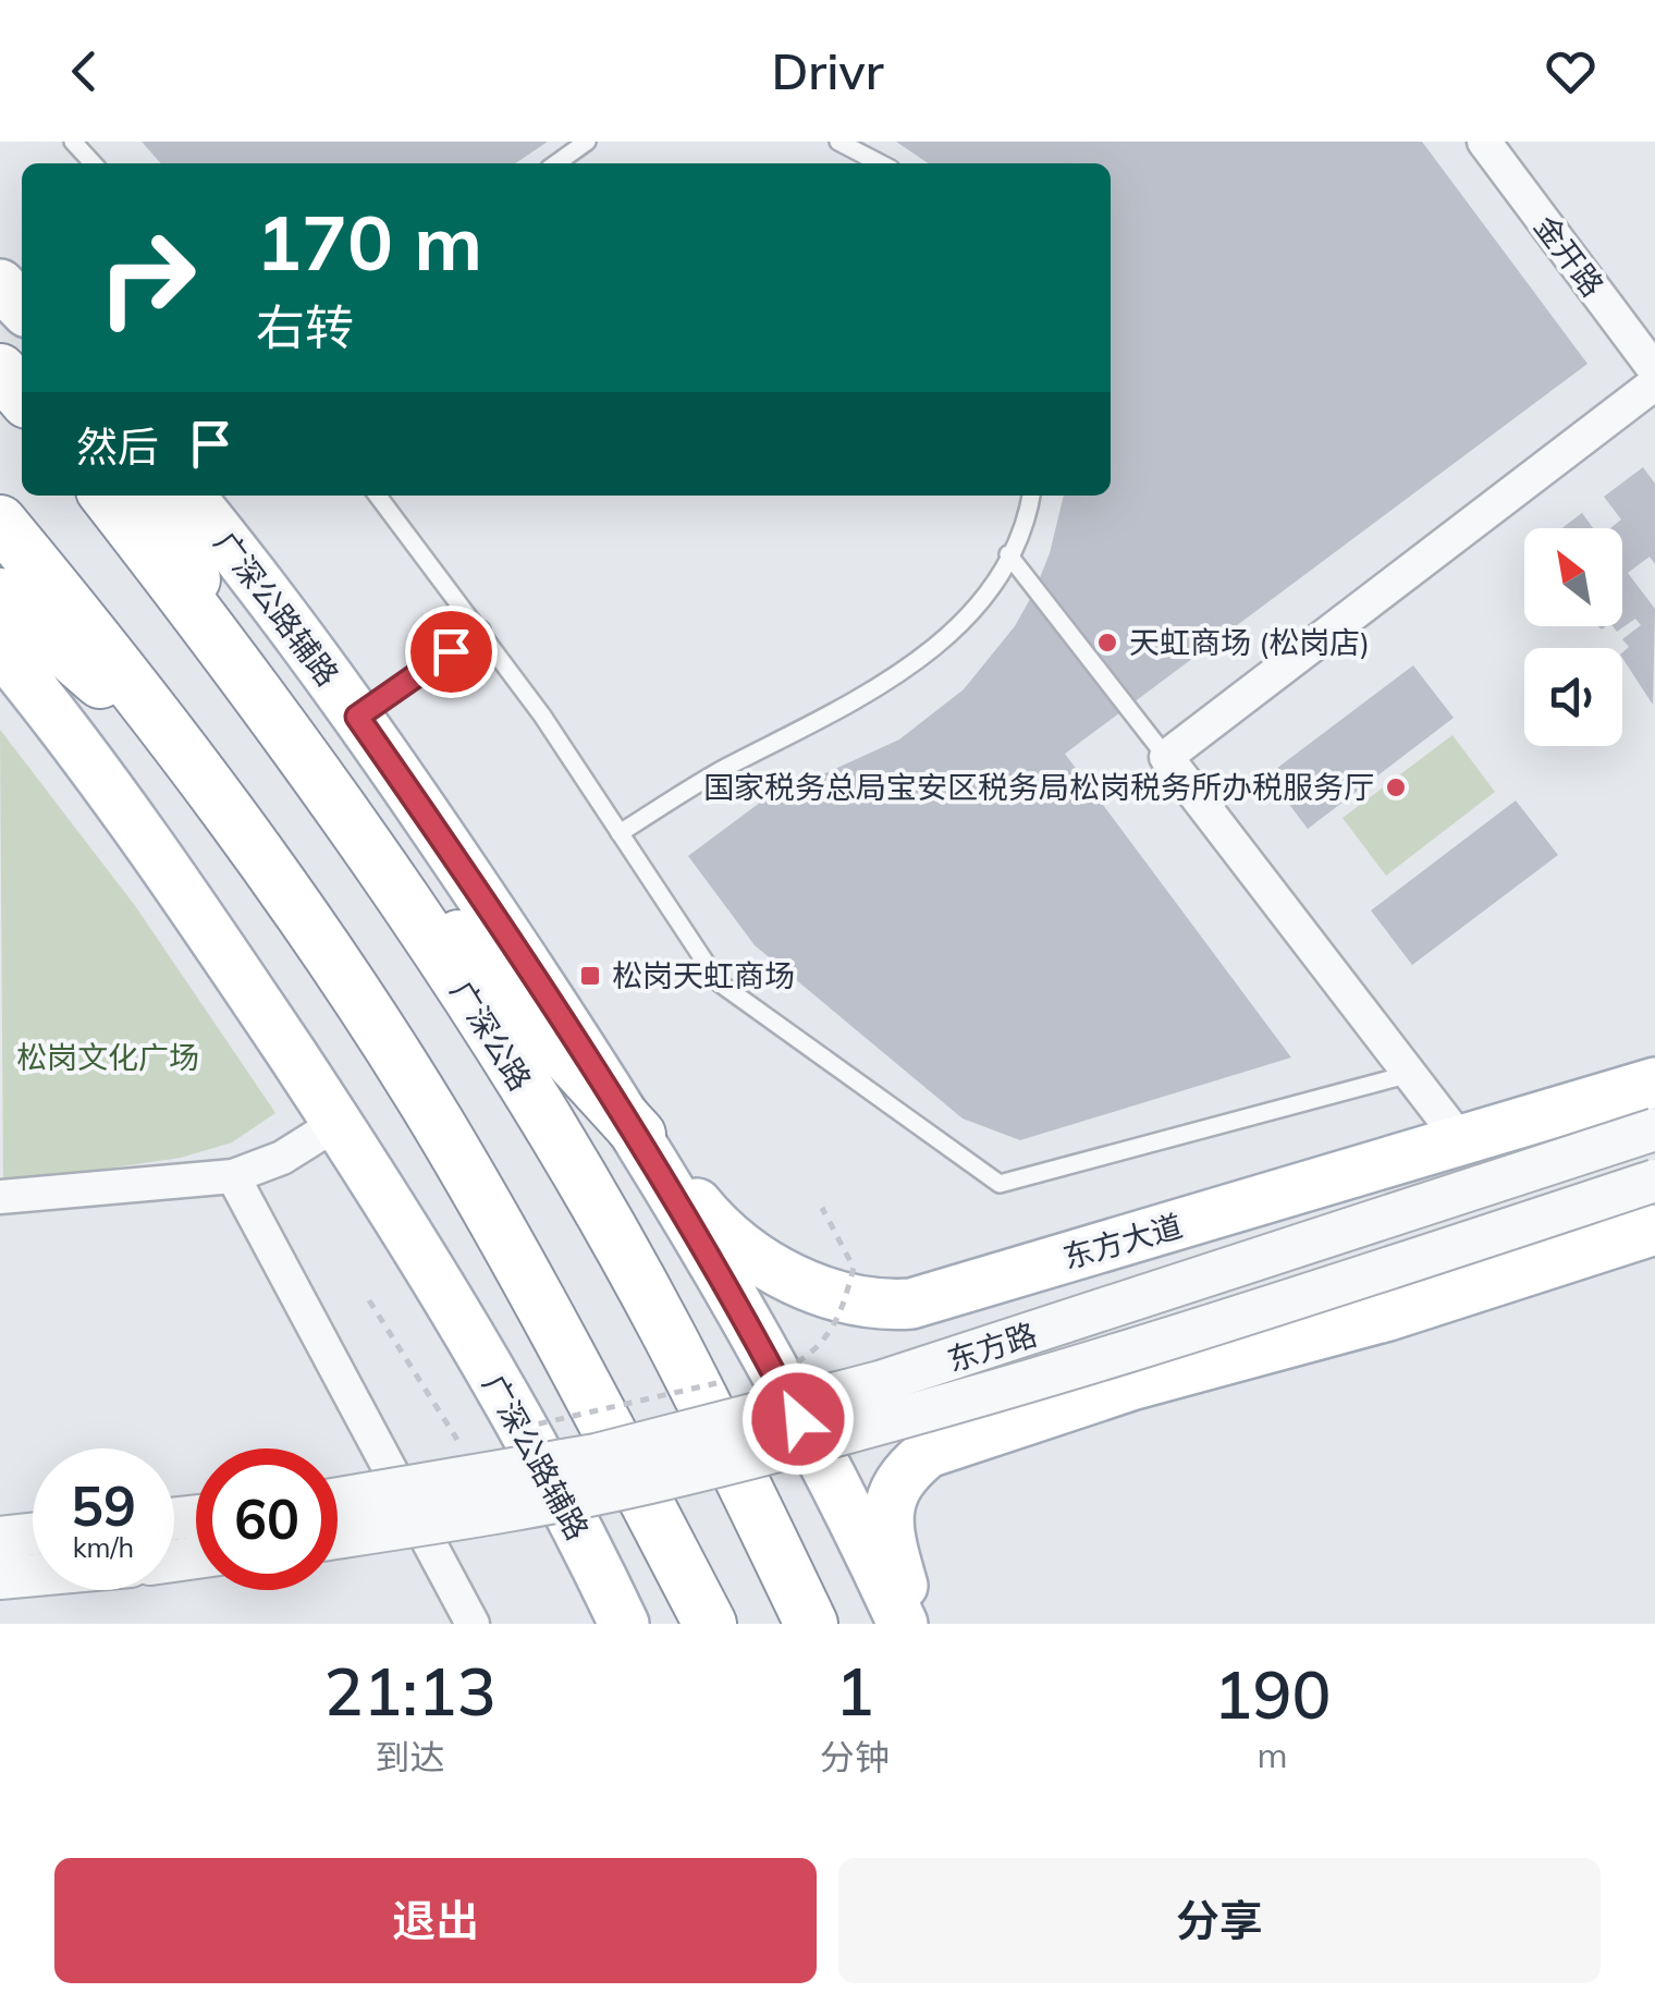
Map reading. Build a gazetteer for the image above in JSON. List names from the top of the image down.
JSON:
{
  "streets": {
    "highway": ["广深公路"],
    "main road": ["广深公路辅路", "东方大道"],
    "street": ["金开路", "东方路"]
  },
  "crossings": [
    ["广深公路辅路", "东方大道"]
  ],
  "parks": ["松岗文化广场"],
  "places": {
    "other": ["天虹商场 (松岗店)", "国家税务总局宝安区税务局松岗税务所办税服务厅"],
    "transit": ["松岗天虹商场"]
  },
  "north": "top left",
  "page": {
    "header": "Drivr",
    "turn": ["170 m", "右转"],
    "then": "然后",
    "speed": "59 km/h",
    "limit": "60",
    "eta": [
      "21:13",
      "到达",
      "1",
      "分钟",
      "190",
      "m"
    ],
    "buttons": ["退出", "分享"]
  }
}
